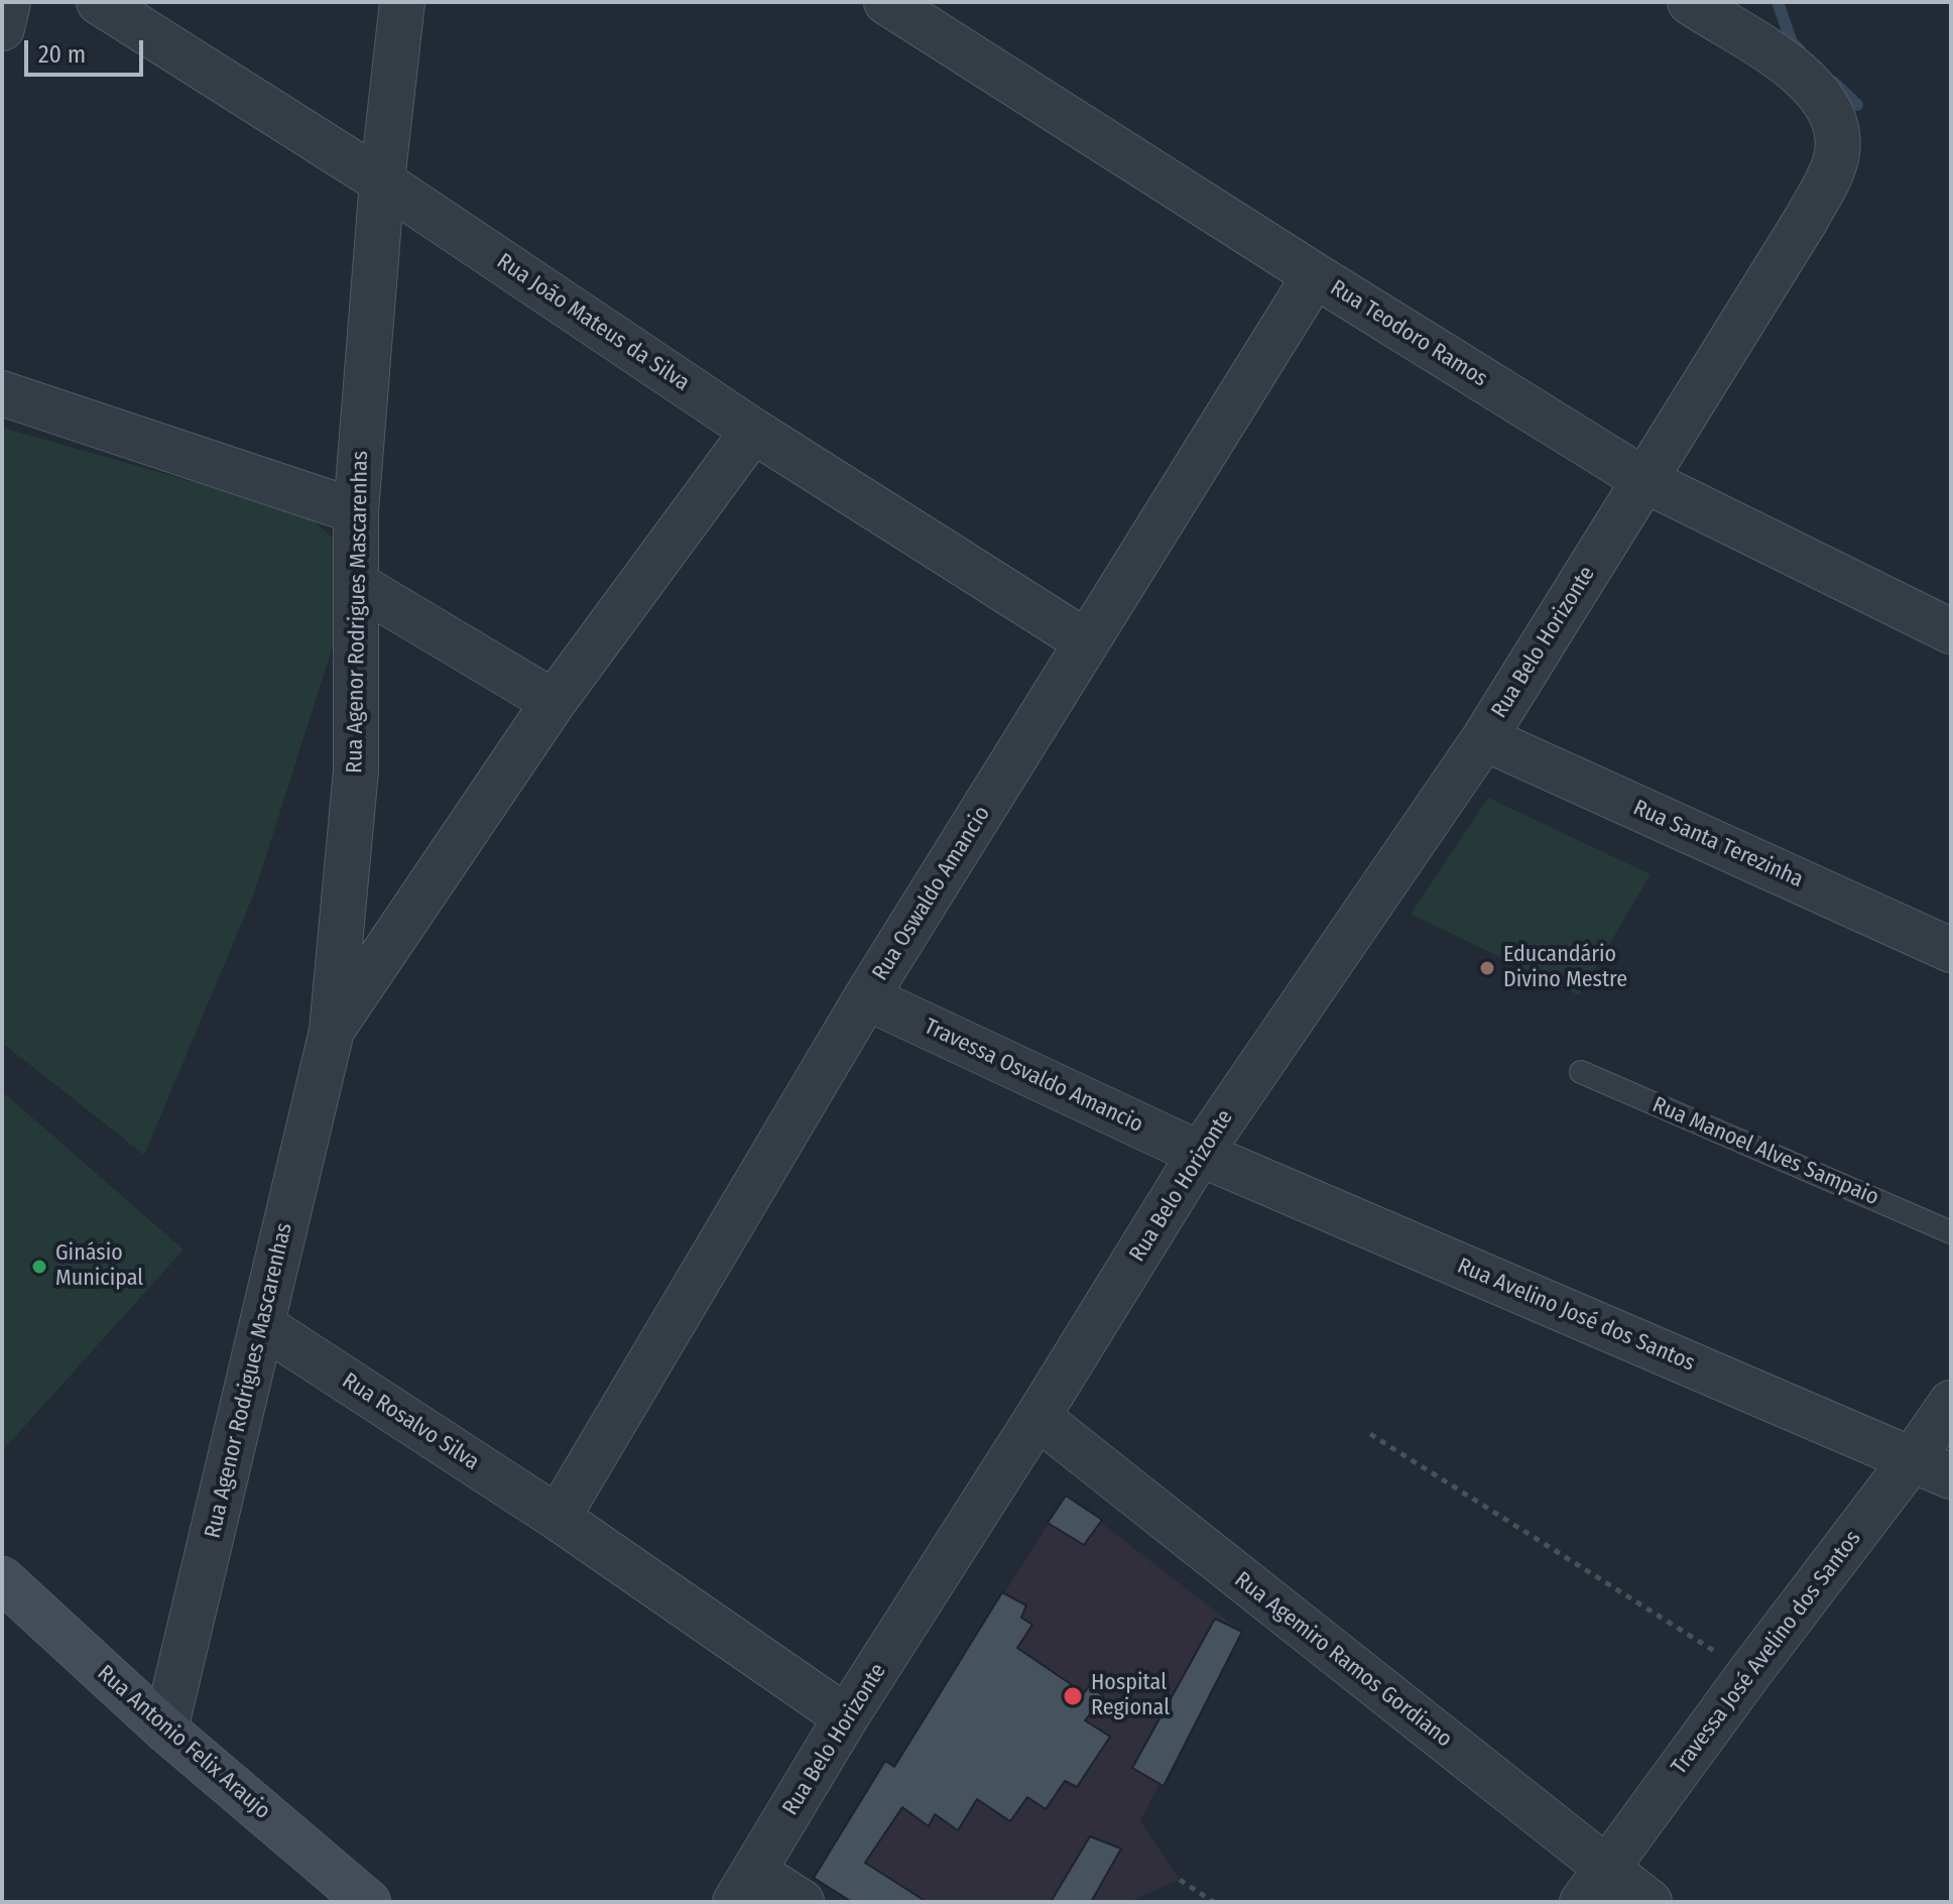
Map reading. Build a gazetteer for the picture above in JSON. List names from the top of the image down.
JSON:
{
  "streets": {
    "main road": ["Rua Antonio Felix Araujo"],
    "street": [
      "Rua João Mateus da Silva",
      "Rua Teodoro Ramos",
      "Rua Agenor Rodrigues Mascarenhas",
      "Rua Belo Horizonte",
      "Rua Santa Terezinha",
      "Rua Oswaldo Amancio",
      "Travessa Osvaldo Amancio",
      "Rua Avelino José dos Santos",
      "Rua Rosalvo Silva",
      "Travessa José Avelino dos Santos",
      "Rua Agemiro Ramos Gordiano"
    ],
    "lane": ["Rua Manoel Alves Sampaio"]
  },
  "crossings": [
    ["Rua João Mateus da Silva", "Rua Agenor Rodrigues Mascarenhas"],
    ["Rua João Mateus da Silva", "Rua Oswaldo Amancio"],
    ["Rua Teodoro Ramos", "Rua Belo Horizonte"],
    ["Rua Teodoro Ramos", "Rua Oswaldo Amancio"],
    ["Rua Agenor Rodrigues Mascarenhas", "Rua Rosalvo Silva"],
    ["Rua Agenor Rodrigues Mascarenhas", "Rua Antonio Felix Araujo"],
    ["Rua Belo Horizonte", "Rua Santa Terezinha"],
    ["Rua Belo Horizonte", "Travessa Osvaldo Amancio"],
    ["Rua Belo Horizonte", "Rua Avelino José dos Santos"],
    ["Rua Belo Horizonte", "Rua Rosalvo Silva"],
    ["Rua Belo Horizonte", "Rua Agemiro Ramos Gordiano"],
    ["Rua Oswaldo Amancio", "Travessa Osvaldo Amancio"],
    ["Rua Oswaldo Amancio", "Rua Rosalvo Silva"],
    ["Travessa Osvaldo Amancio", "Rua Avelino José dos Santos"],
    ["Rua Avelino José dos Santos", "Travessa José Avelino dos Santos"],
    ["Travessa José Avelino dos Santos", "Rua Agemiro Ramos Gordiano"]
  ],
  "places": ["Educandário Divino Mestre", "Ginásio Municipal", "Hospital Regional"],
  "scale_bar": "20 m"
}
